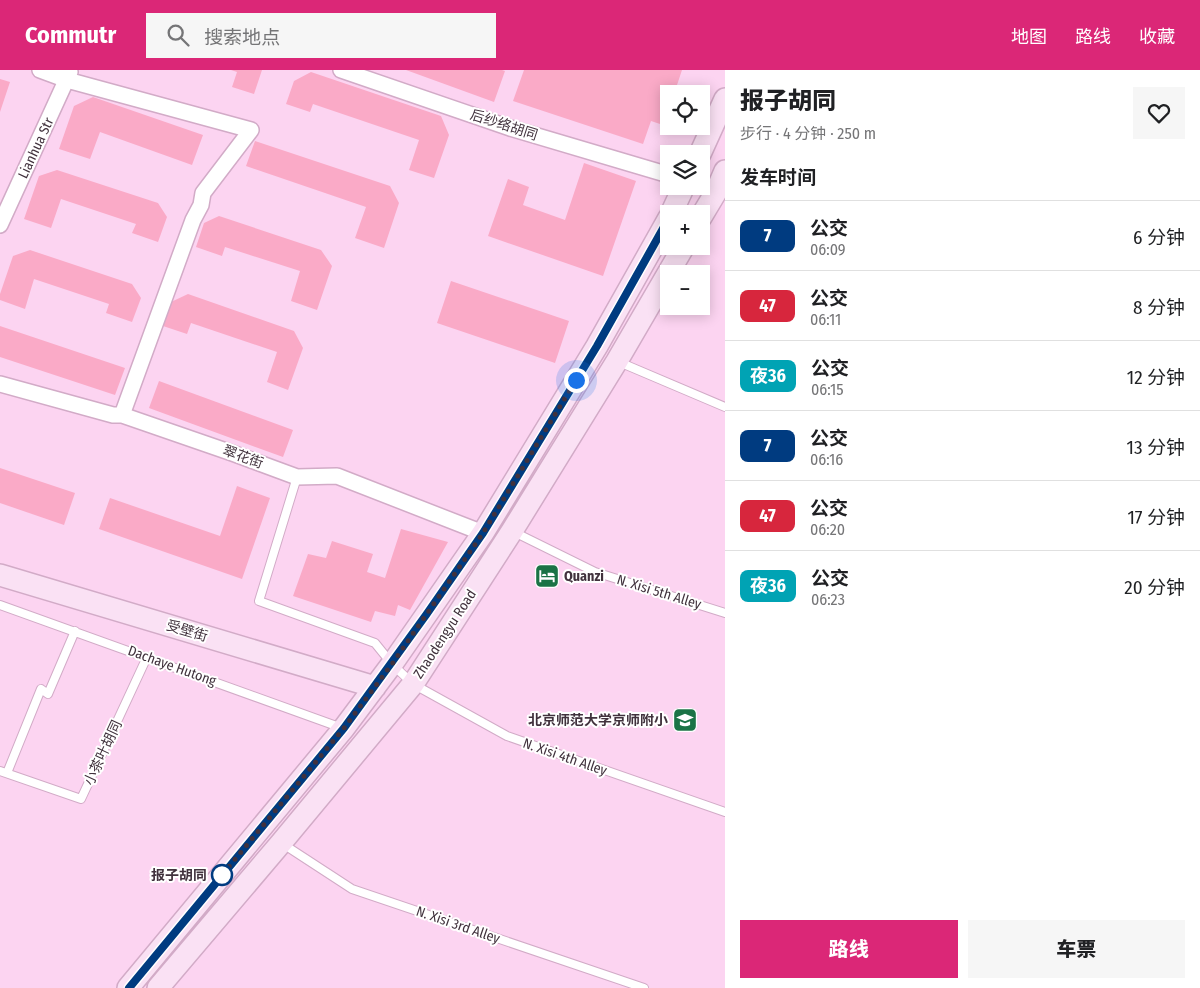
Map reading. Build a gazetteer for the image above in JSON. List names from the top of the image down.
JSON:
{
  "streets": {
    "main road": ["受壁街", "Zhaodengyu Road"],
    "street": ["后纱络胡同", "Lianhua Str", "翠花街"],
    "lane": [
      "N. Xisi 5th Alley",
      "Dachaye Hutong",
      "小茶叶胡同",
      "N. Xisi 4th Alley",
      "N. Xisi 3rd Alley"
    ]
  },
  "crossings": [
    ["翠花街", "N. Xisi 4th Alley"],
    ["N. Xisi 5th Alley", "Zhaodengyu Road"],
    ["Zhaodengyu Road", "N. Xisi 4th Alley"],
    ["Zhaodengyu Road", "N. Xisi 3rd Alley"],
    ["Dachaye Hutong", "小茶叶胡同"]
  ],
  "places": {
    "hotel": ["Quanzi"],
    "school or university": ["北京师范大学京师附小"],
    "other": ["报子胡同"]
  },
  "lines": ["bus line 7"],
  "page": {
    "header": "Commutr",
    "search": "搜索地点",
    "nav": ["地图", "路线", "收藏"],
    "heading": [
      ["报子胡同", "步行 · 4 分钟 · 250 m"],
      "发车时间"
    ],
    "map_buttons": ["+", "−"],
    "list": [
      {
        "mark": "7",
        "name": "公交",
        "note": "06:09",
        "value": "6 分钟"
      },
      {
        "mark": "47",
        "name": "公交",
        "note": "06:11",
        "value": "8 分钟"
      },
      {
        "mark": "夜36",
        "name": "公交",
        "note": "06:15",
        "value": "12 分钟"
      },
      {
        "mark": "7",
        "name": "公交",
        "note": "06:16",
        "value": "13 分钟"
      },
      {
        "mark": "47",
        "name": "公交",
        "note": "06:20",
        "value": "17 分钟"
      },
      {
        "mark": "夜36",
        "name": "公交",
        "note": "06:23",
        "value": "20 分钟"
      }
    ],
    "buttons": ["路线", "车票"]
  }
}
